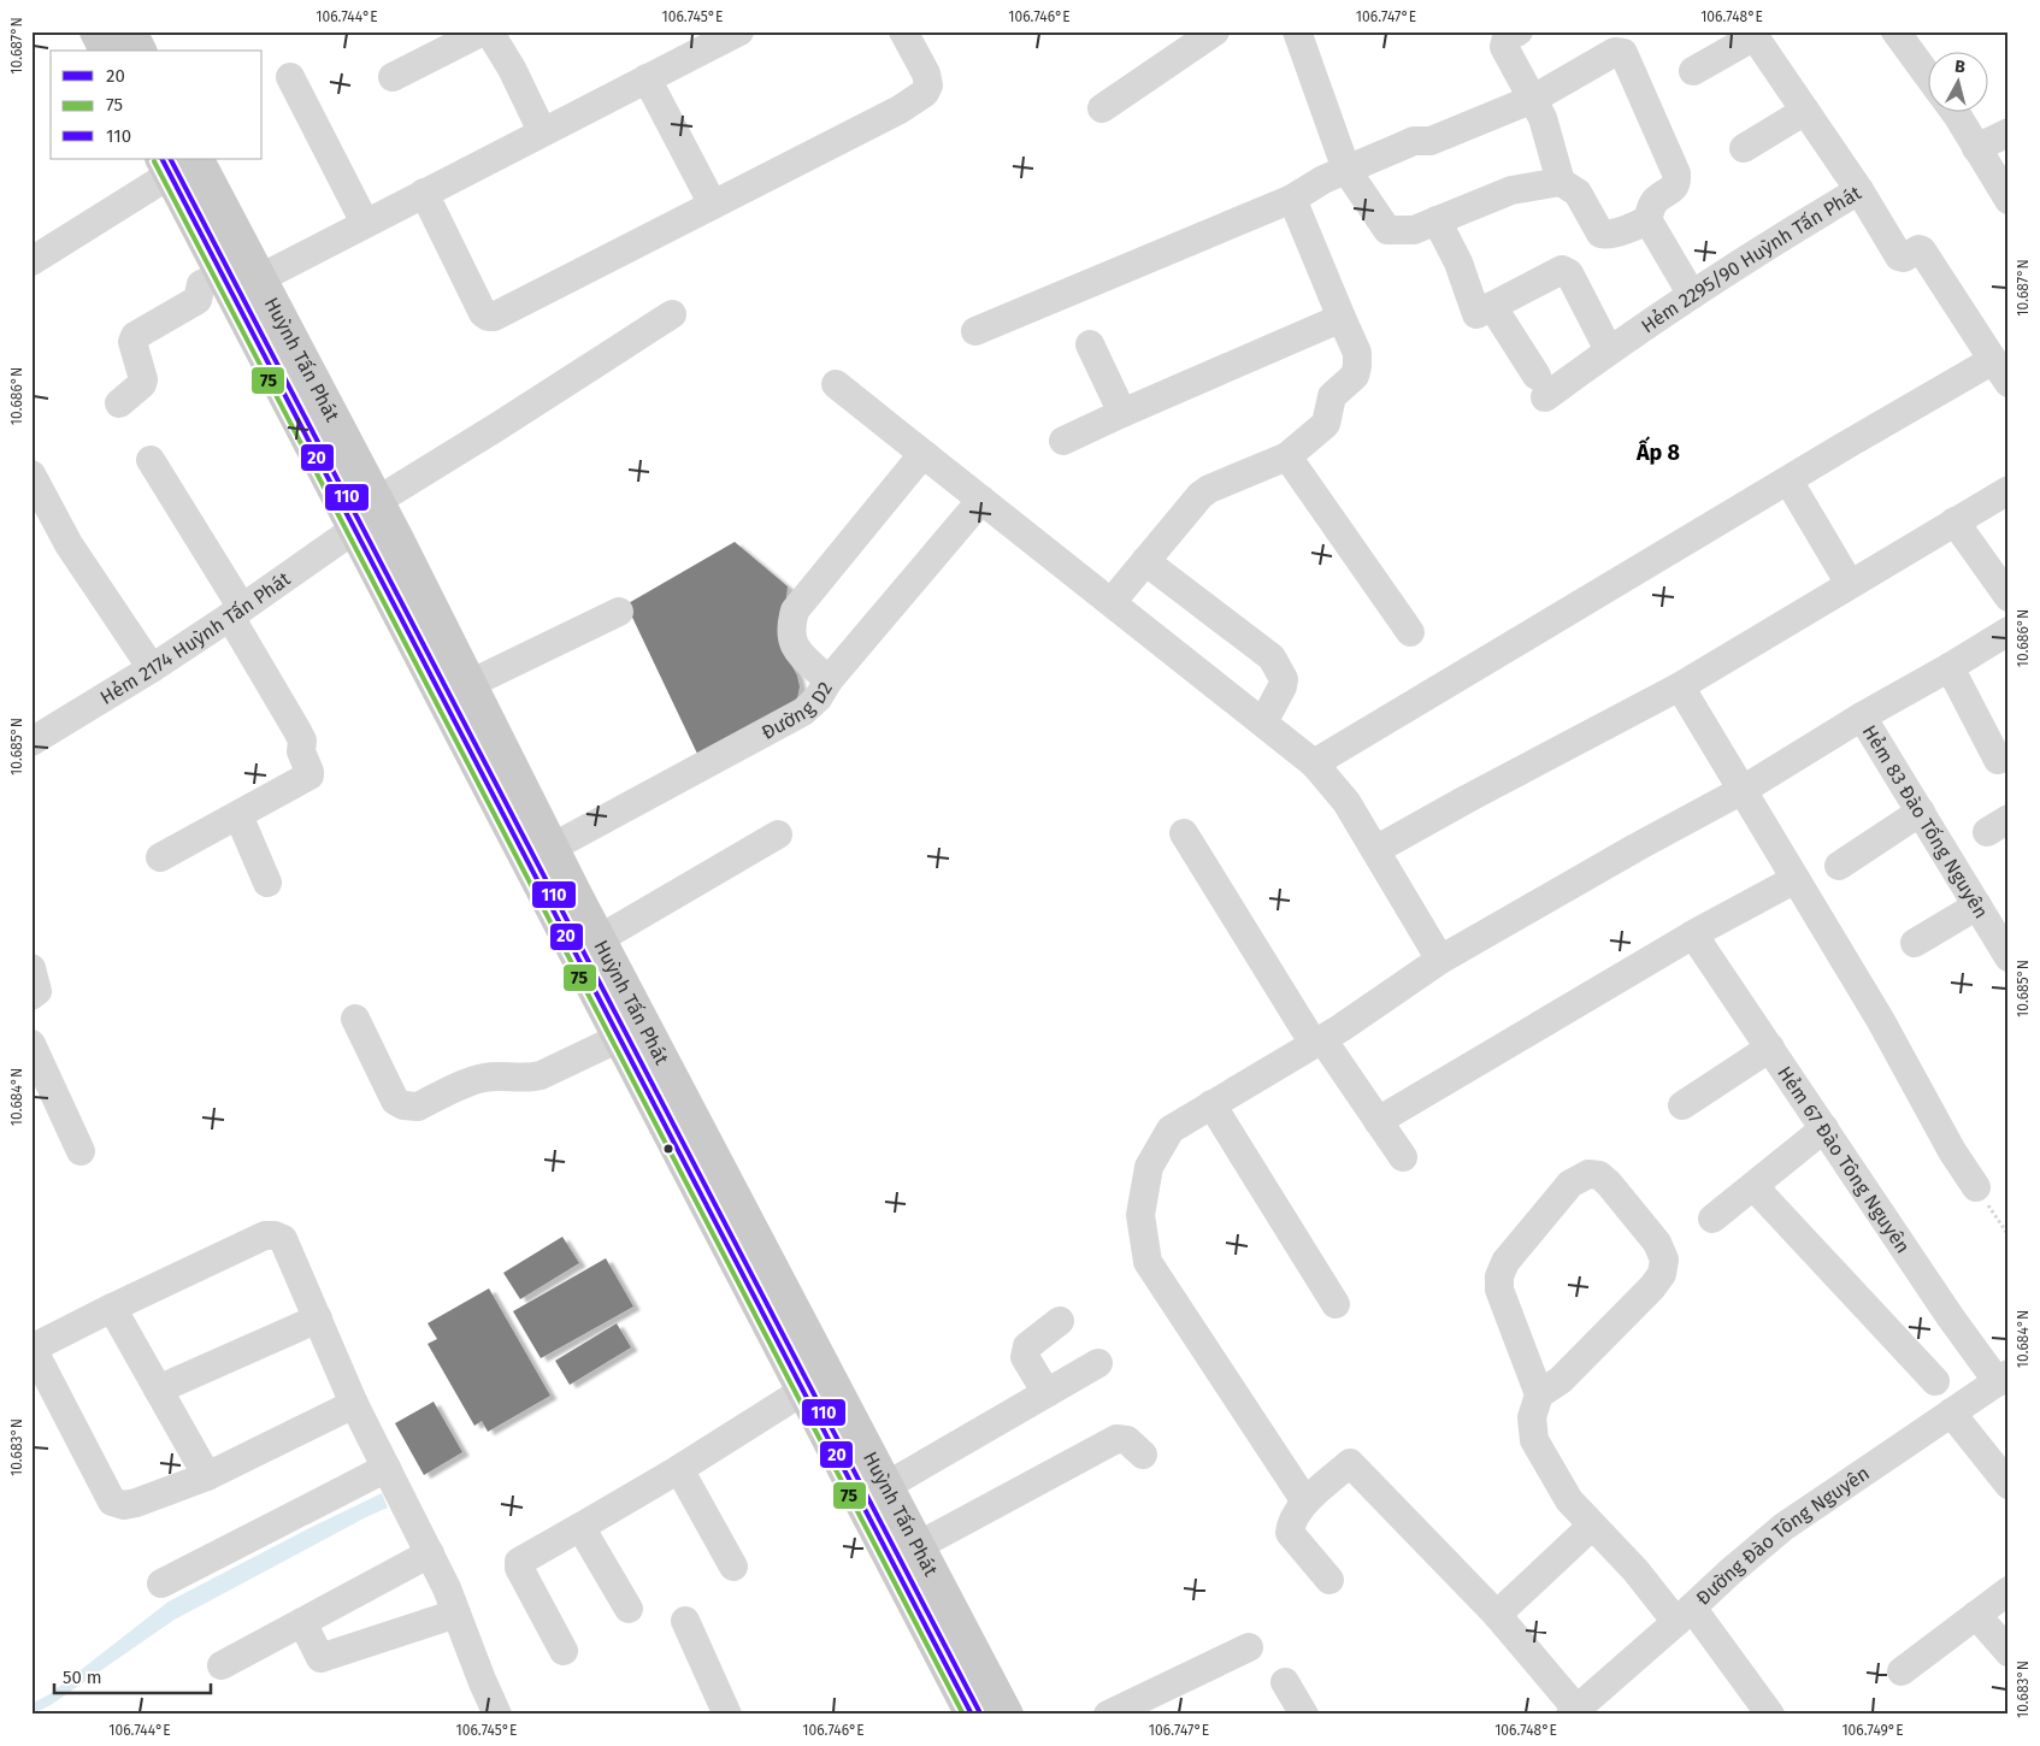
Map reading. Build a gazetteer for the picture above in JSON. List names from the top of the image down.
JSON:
{
  "streets": {
    "main road": ["Huỳnh Tấn Phát"],
    "street": [
      "Hẻm 2295/90 Huỳnh Tấn Phát",
      "Hẻm 2174 Huỳnh Tấn Phát",
      "Đường D2",
      "Hẻm 83 Đào Tống Nguyên",
      "Hẻm 67 Đào Tông Nguyên",
      "Đường Đào Tông Nguyên"
    ]
  },
  "crossings": [
    ["Huỳnh Tấn Phát", "Hẻm 2174 Huỳnh Tấn Phát"],
    ["Huỳnh Tấn Phát", "Đường D2"],
    ["Hẻm 67 Đào Tông Nguyên", "Đường Đào Tông Nguyên"]
  ],
  "districts": ["Ấp 8"],
  "lines": ["transit line 20", "transit line 110", "transit line 75"],
  "legend": ["20", "75", "110"],
  "scale_bar": "50 m",
  "north": "top",
  "coordinates": [
    "106.744°E",
    "106.745°E",
    "106.746°E",
    "106.747°E",
    "106.748°E",
    "10.687°N",
    "10.686°N",
    "10.685°N",
    "10.684°N",
    "10.683°N",
    "106.749°E"
  ]
}
